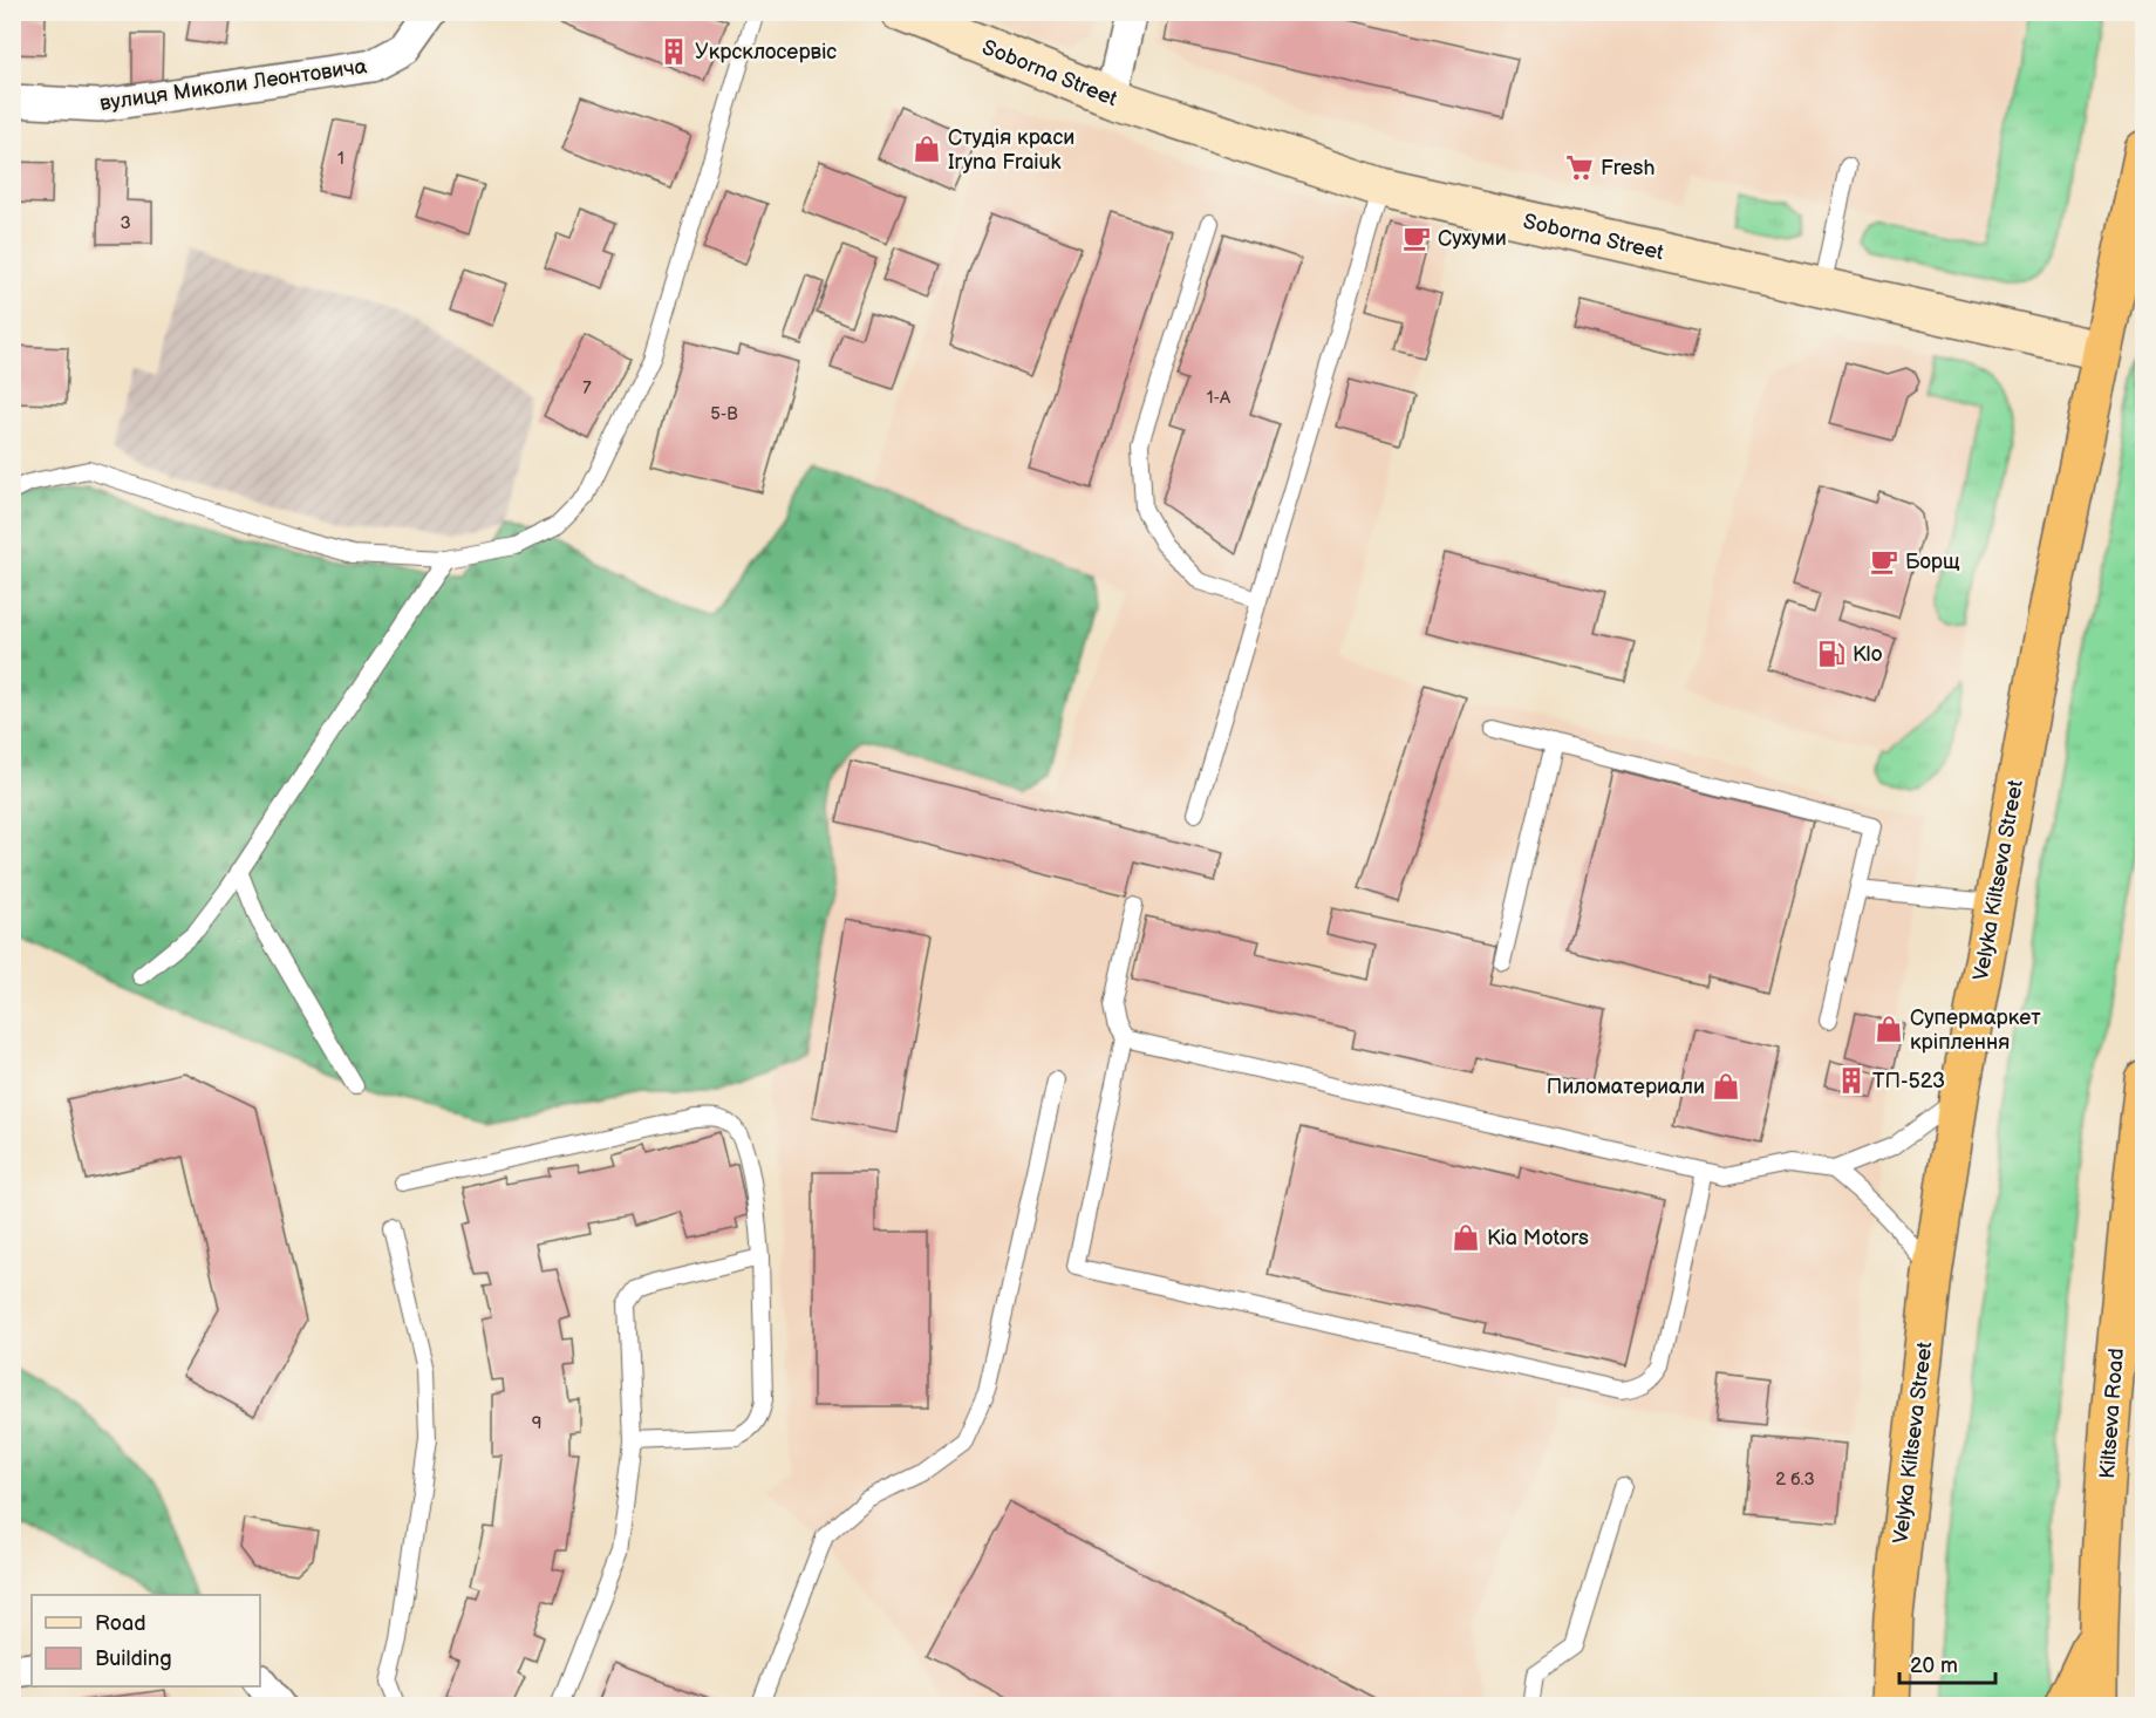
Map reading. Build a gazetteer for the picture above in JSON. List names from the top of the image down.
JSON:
{
  "streets": {
    "highway": ["Velyka Kiltseva Street", "Kiltseva Road"],
    "main road": ["Soborna Street"],
    "street": ["вулиця Миколи Леонтовича"]
  },
  "crossings": [
    ["Soborna Street", "Velyka Kiltseva Street"]
  ],
  "places": {
    "building": ["Укрсклосервіс", "ТП-523"],
    "shop": [
      "Студія краси Iryna Fraiuk",
      "Супермаркет кріплення",
      "Пиломатериали",
      "Kia Motors"
    ],
    "supermarket": ["Fresh"],
    "cafe": ["Сухуми", "Борщ"],
    "fuel station": ["Klo"]
  },
  "house_numbers": [
    "1",
    "3",
    "7",
    "1-А",
    "5-В",
    "9",
    "2 б.3"
  ],
  "legend": ["Road", "Building"],
  "scale_bar": "20 m"
}
